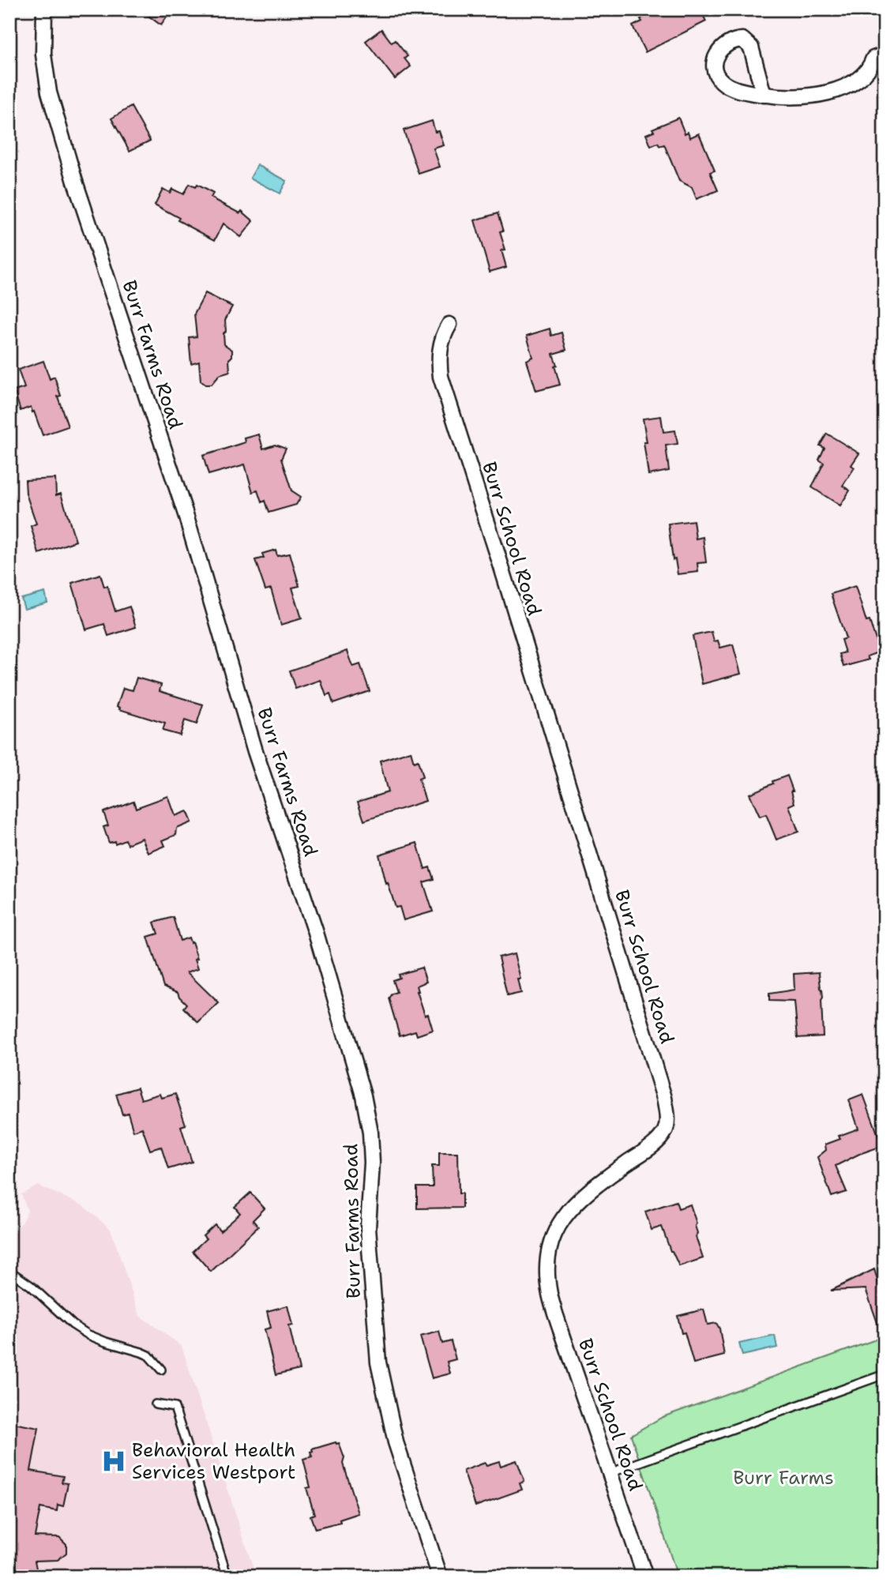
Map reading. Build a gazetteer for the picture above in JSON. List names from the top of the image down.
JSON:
{
  "streets": {
    "street": ["Burr Farms Road", "Burr School Road"]
  },
  "parks": ["Burr Farms"],
  "places": {
    "hospital": ["Behavioral Health Services Westport"]
  }
}
